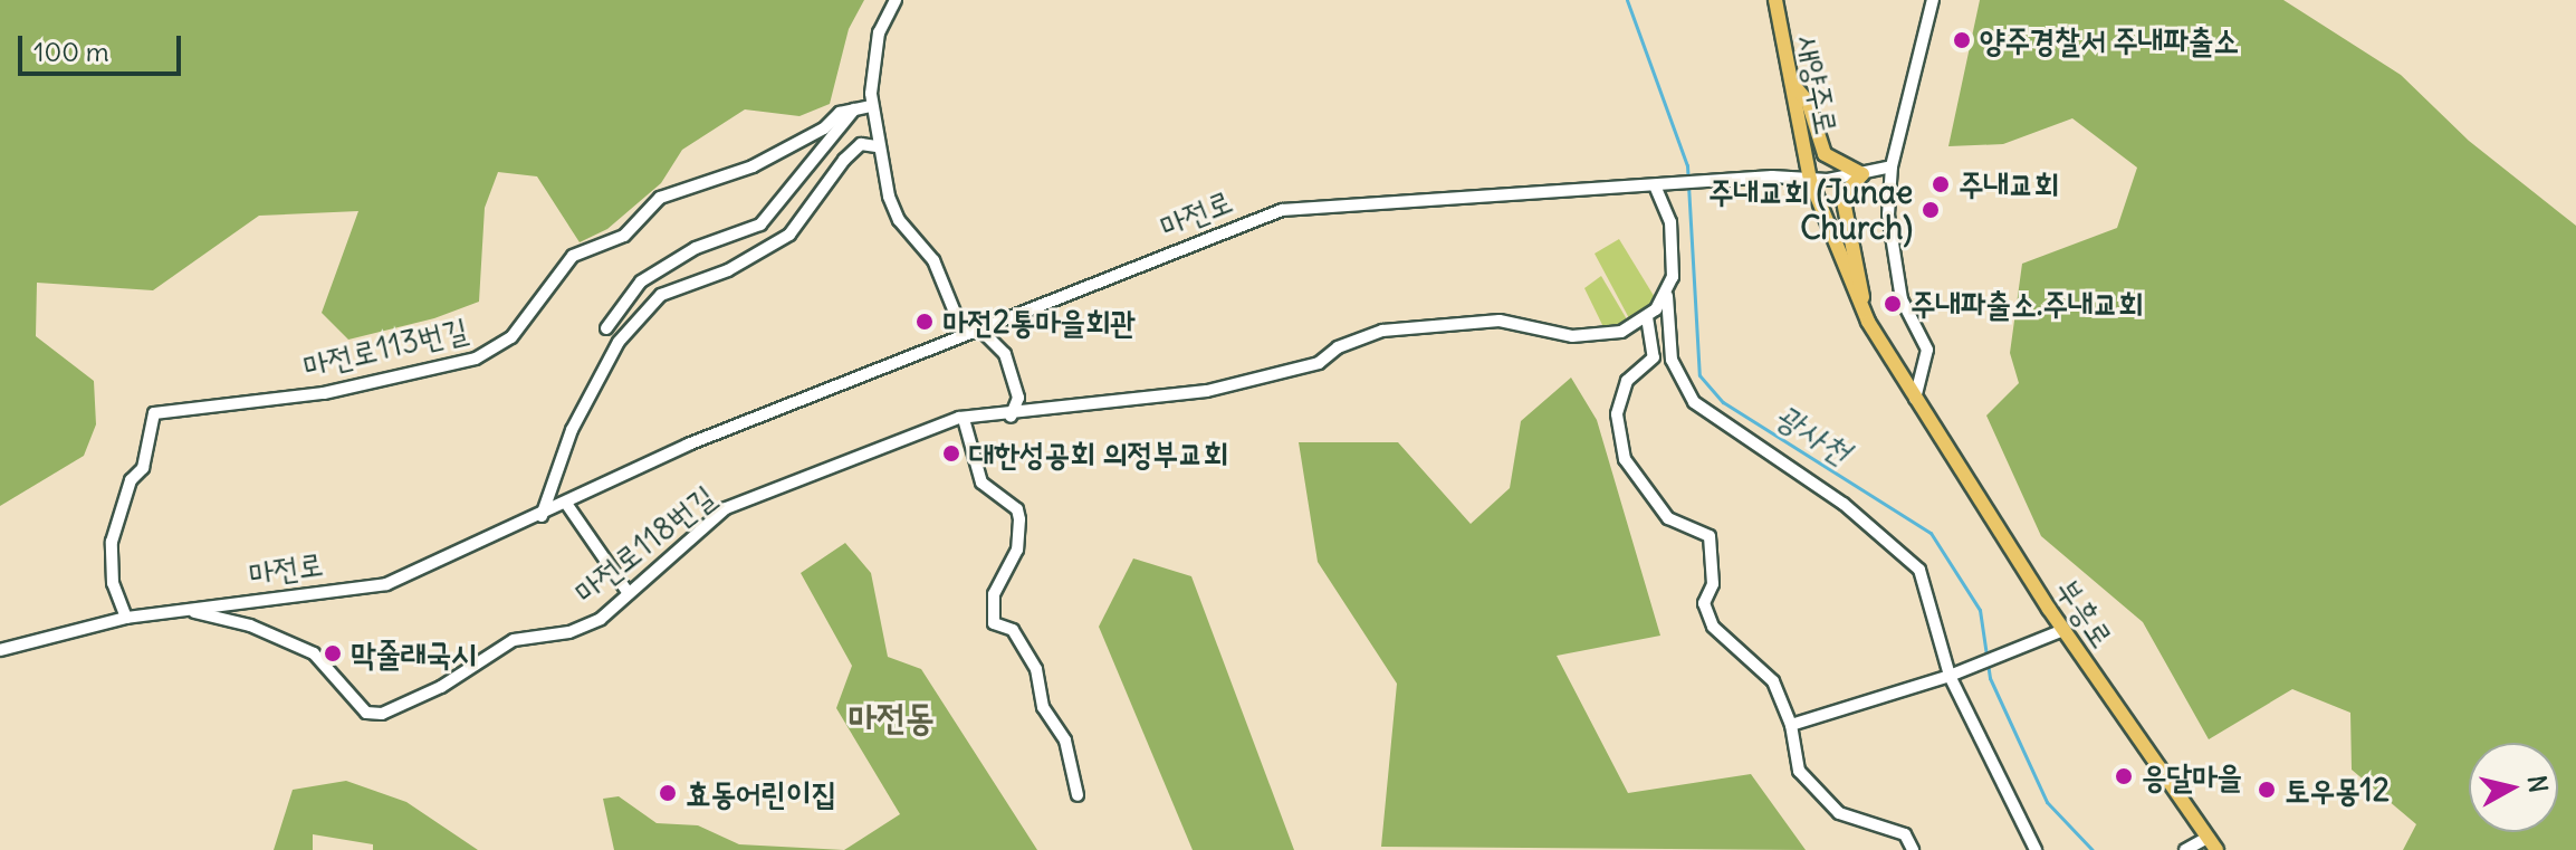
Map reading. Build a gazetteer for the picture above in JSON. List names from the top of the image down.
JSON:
{
  "streets": {
    "main road": ["새양주로", "부흥로"],
    "street": ["마전로", "마전로113번길", "마전로118번길"]
  },
  "crossings": [
    ["새양주로", "마전로"],
    ["새양주로", "부흥로"],
    ["마전로", "마전로113번길"],
    ["마전로", "마전로118번길"],
    ["마전로", "부흥로"]
  ],
  "districts": ["마전동"],
  "water": ["광사천"],
  "places": [
    "양주경찰서 주내파출소",
    "주내교회",
    "주내교회 (Junae Church)",
    "주내파출소.주내교회",
    "마전2통마을회관",
    "대한성공회 의정부교회",
    "막줄래국시",
    "응달마을",
    "토우몽12",
    "효동어린이집"
  ],
  "scale_bar": "100 m",
  "north": "right"
}
